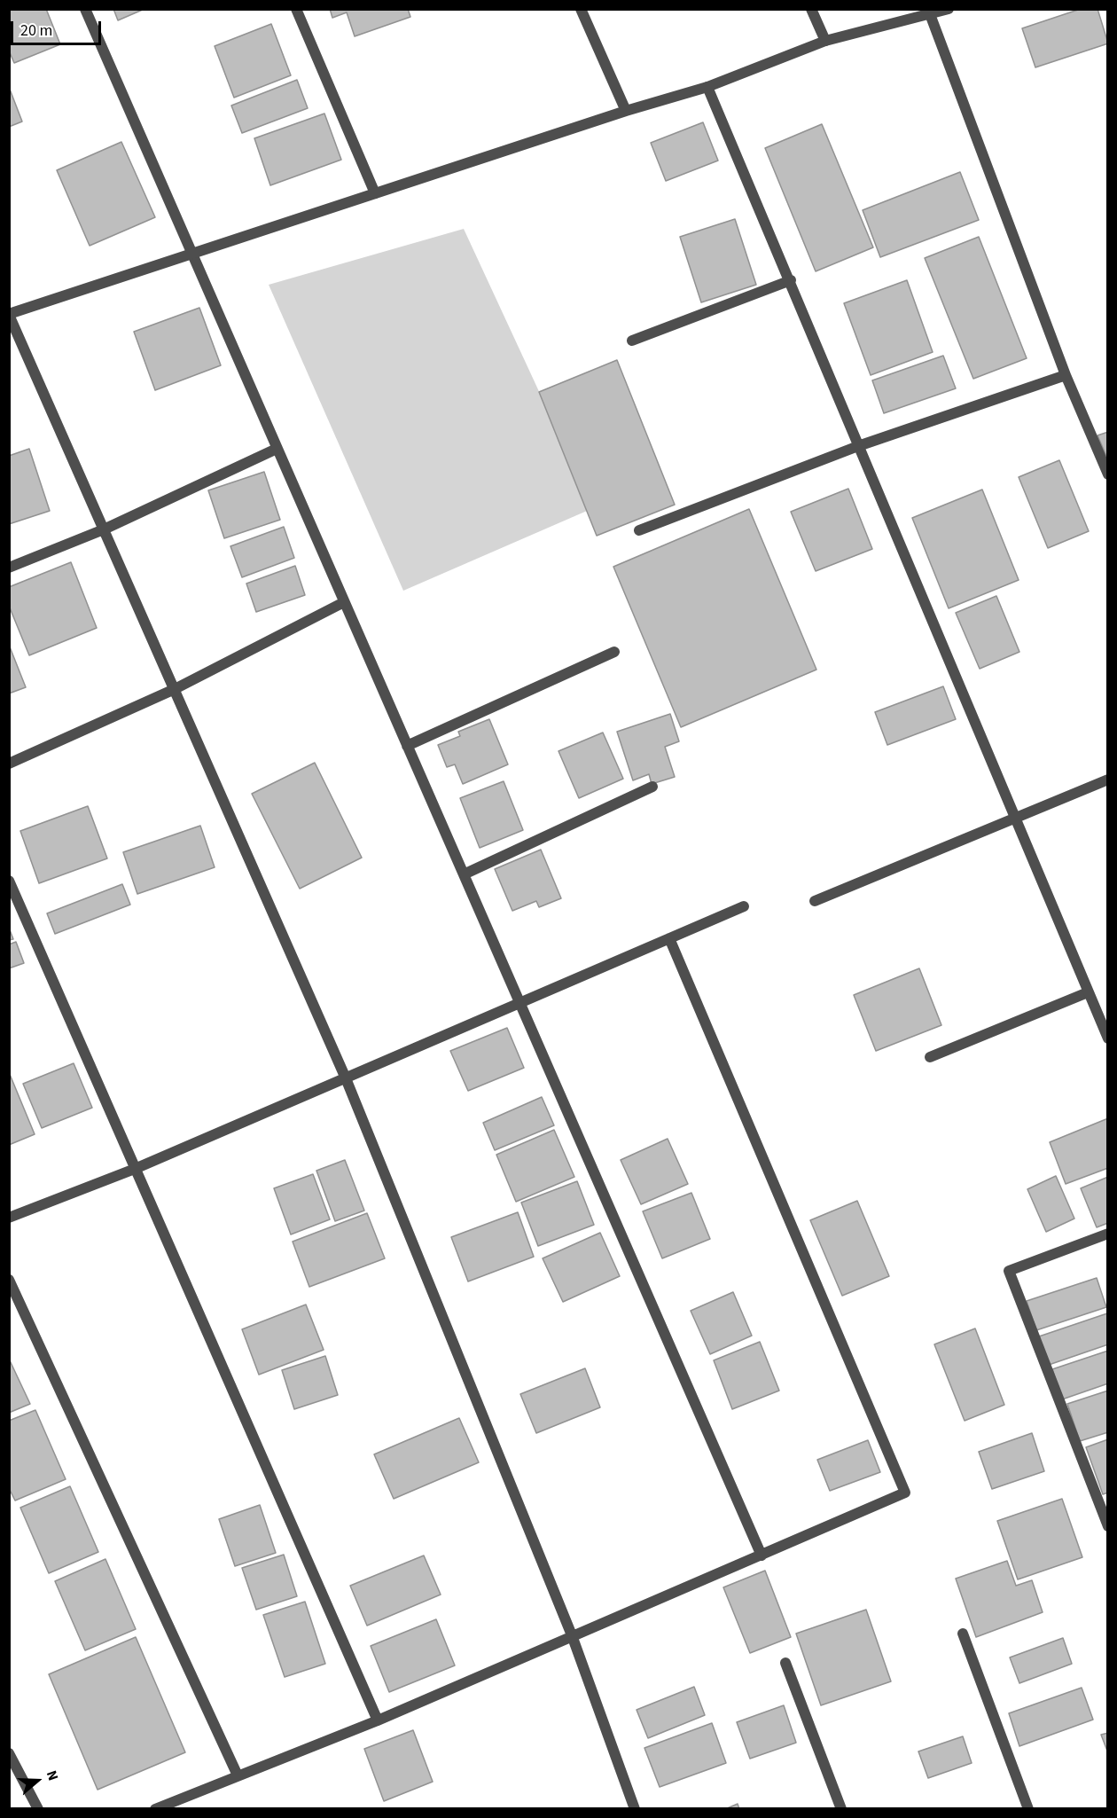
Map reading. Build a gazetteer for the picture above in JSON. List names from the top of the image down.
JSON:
{
  "scale_bar": "20 m",
  "north": "right"
}
